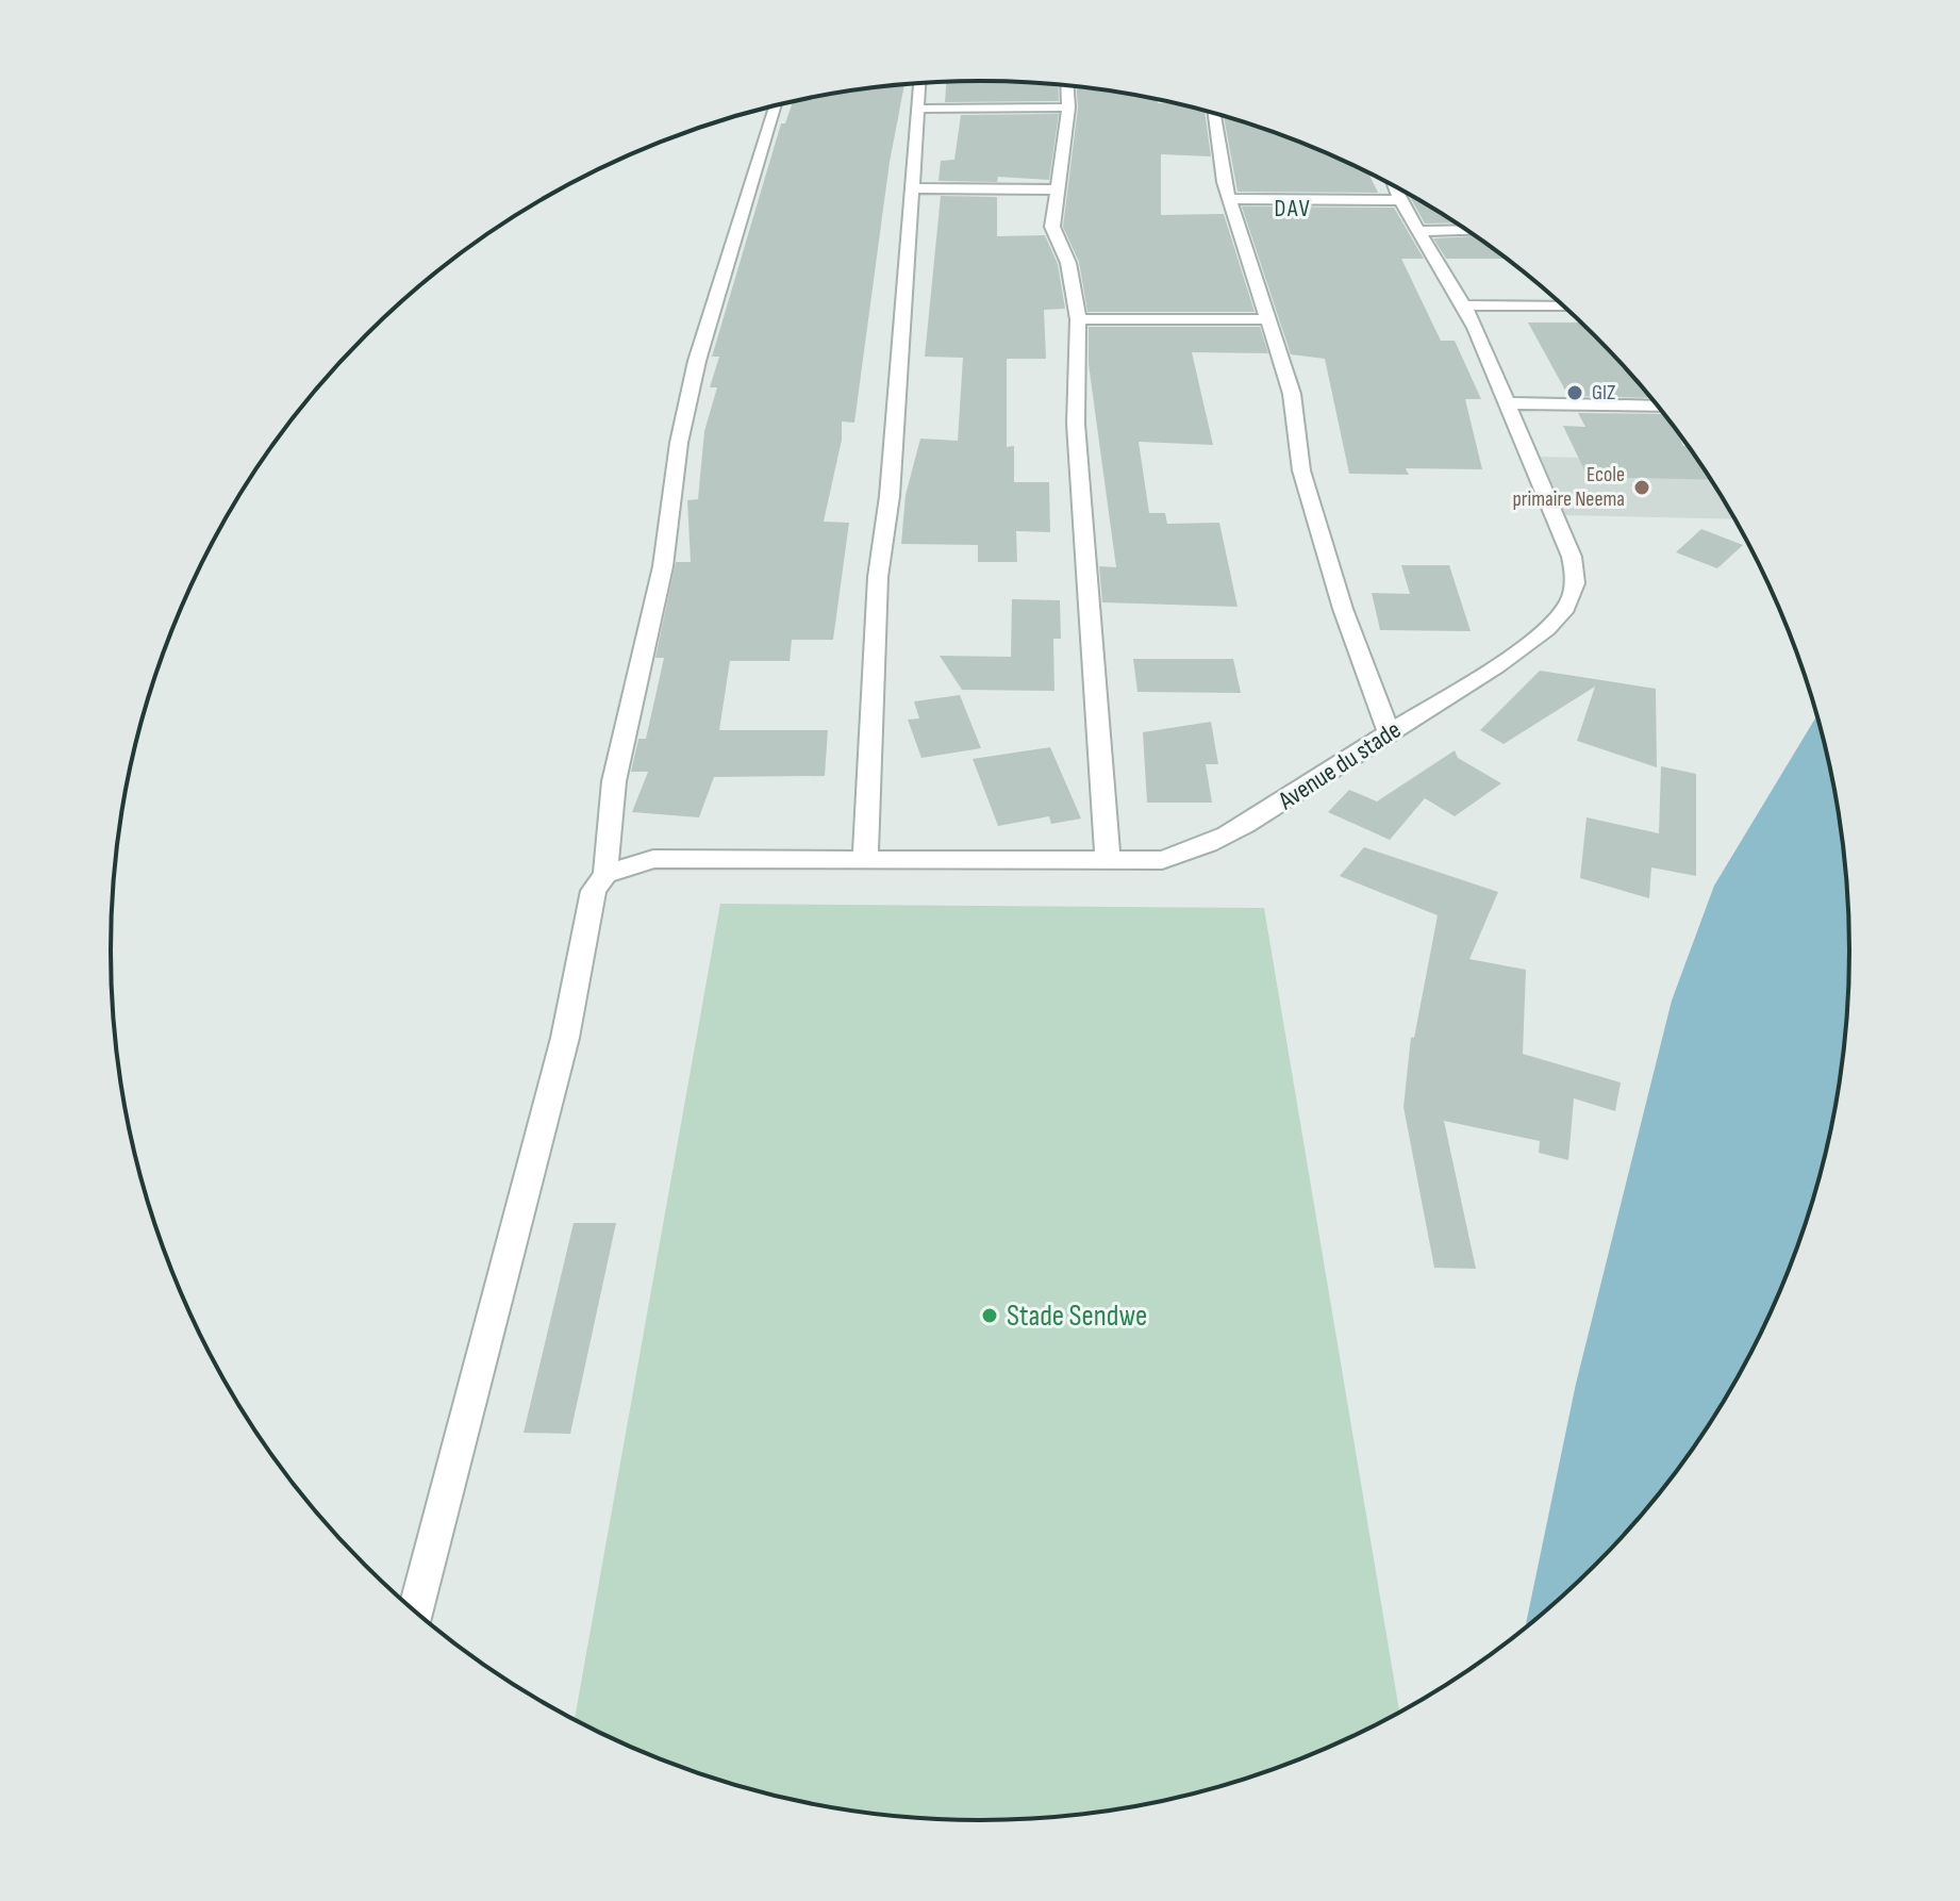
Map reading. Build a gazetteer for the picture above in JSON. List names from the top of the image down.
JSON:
{
  "streets": {
    "street": ["Avenue du stade"]
  },
  "districts": ["DAV"],
  "places": ["GIZ", "Ecole primaire Neema", "Stade Sendwe"]
}
